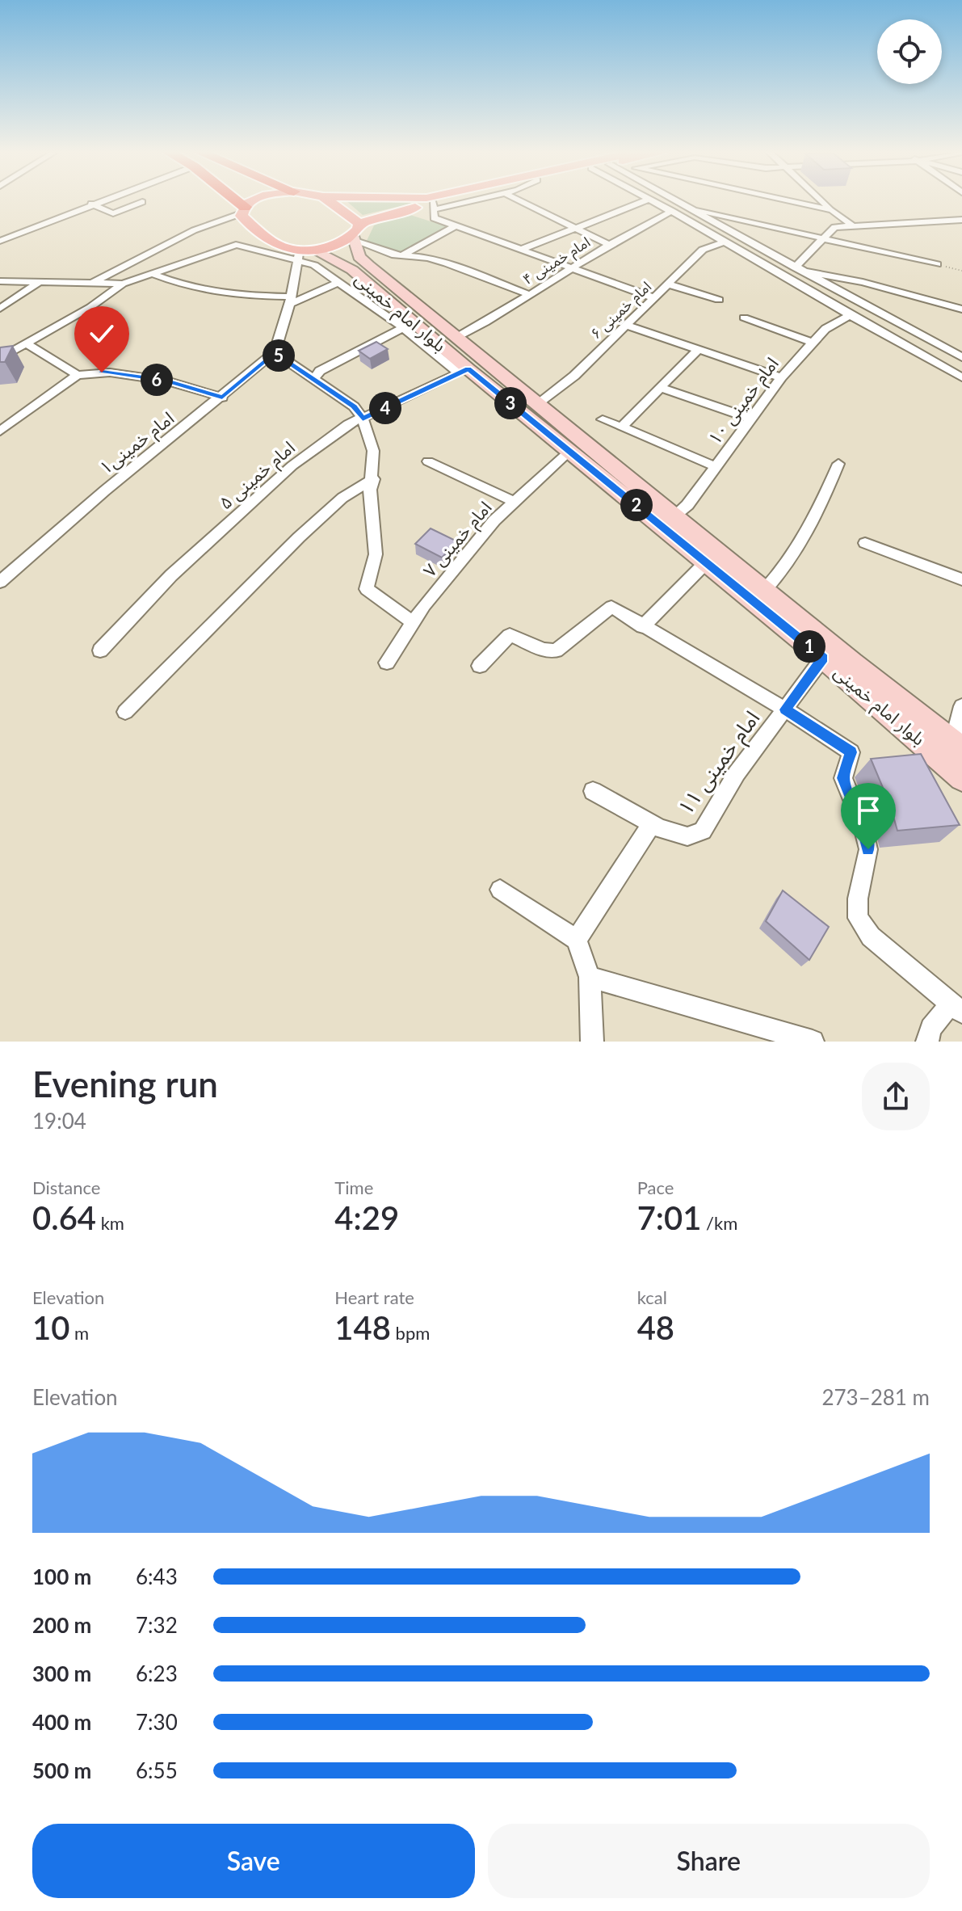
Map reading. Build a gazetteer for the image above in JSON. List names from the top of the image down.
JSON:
{
  "streets": {
    "main road": ["بلوار امام خمینی"],
    "street": [
      "امام خمینی ۴",
      "امام خمینی ۶",
      "امام خمینی ۱۰",
      "امام خمینی۱",
      "امام خمینی ۵",
      "امام خمینی ۷",
      "امام خمینی ۱۱"
    ]
  },
  "crossings": [
    ["امام خمینی ۴", "بلوار امام خمینی"],
    ["امام خمینی ۶", "بلوار امام خمینی"],
    ["بلوار امام خمینی", "امام خمینی ۱۰"],
    ["بلوار امام خمینی", "امام خمینی ۵"],
    ["بلوار امام خمینی", "امام خمینی ۷"],
    ["بلوار امام خمینی", "امام خمینی ۱۱"]
  ],
  "page": {
    "pins": [
      "5",
      "6",
      "3",
      "4",
      "2",
      "1"
    ],
    "heading": ["Evening run", "19:04"],
    "stats": [
      ["Distance", "0.64 km"],
      ["Time", "4:29"],
      ["Pace", "7:01 /km"],
      ["Elevation", "10 m"],
      ["Heart rate", "148 bpm"],
      ["kcal", "48"]
    ],
    "chart": ["Elevation", "273–281 m"],
    "list": [
      {
        "name": "100 m",
        "note": "6:43"
      },
      {
        "name": "200 m",
        "note": "7:32"
      },
      {
        "name": "300 m",
        "note": "6:23"
      },
      {
        "name": "400 m",
        "note": "7:30"
      },
      {
        "name": "500 m",
        "note": "6:55"
      }
    ],
    "buttons": ["Save", "Share"]
  }
}
